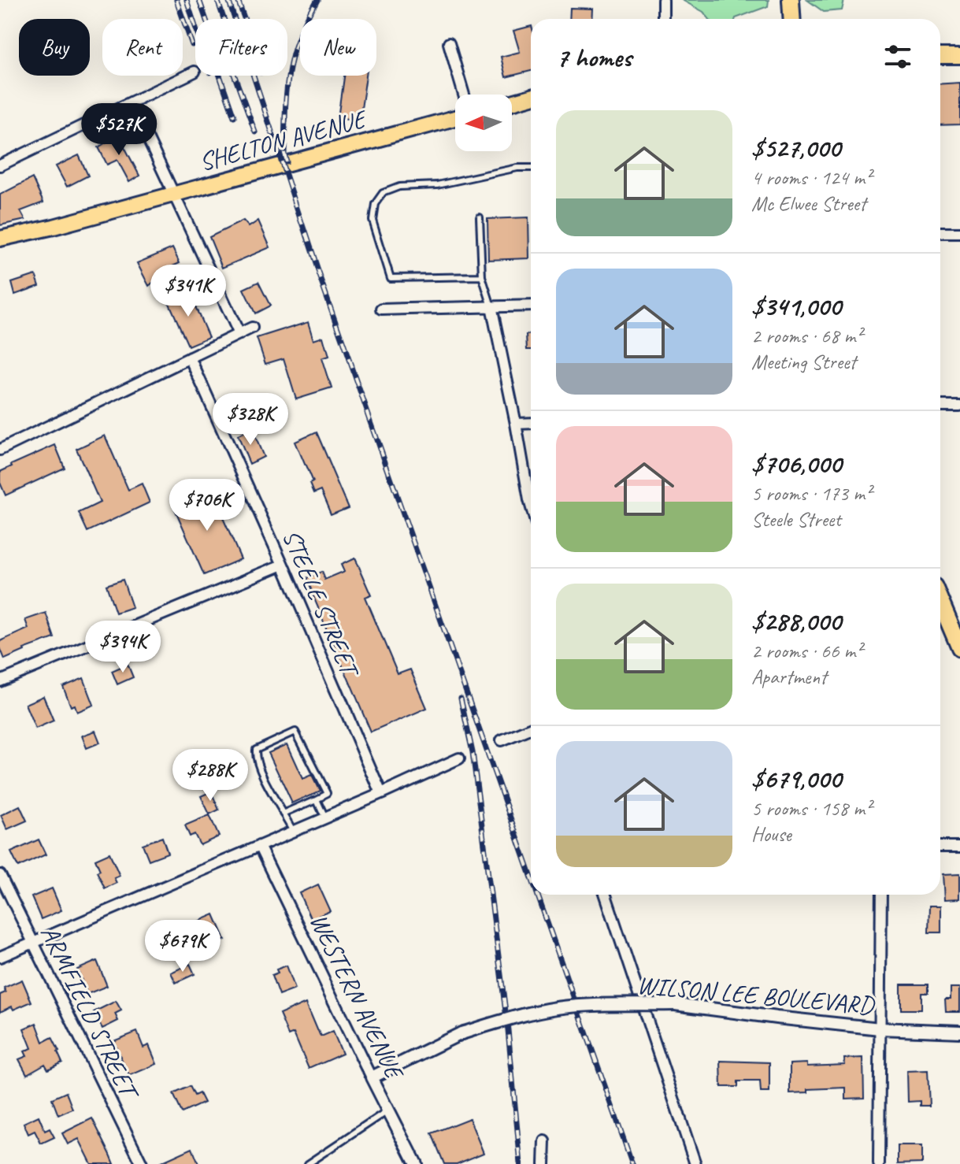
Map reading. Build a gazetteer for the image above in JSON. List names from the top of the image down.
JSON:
{
  "streets": {
    "main road": ["SHELTON AVENUE"],
    "street": [
      "STEELE STREET",
      "WILSON LEE BOULEVARD",
      "WESTERN AVENUE",
      "ARMFIELD STREET"
    ]
  },
  "crossings": [
    ["WILSON LEE BOULEVARD", "WESTERN AVENUE"]
  ],
  "north": "left",
  "page": {
    "chip": [
      "Buy",
      "Rent",
      "Filters",
      "New"
    ],
    "heading": "7 homes",
    "list": [
      {
        "name": "$527,000",
        "note": "4 rooms · 124 m² · Mc Elwee Street"
      },
      {
        "name": "$341,000",
        "note": "2 rooms · 68 m² · Meeting Street"
      },
      {
        "name": "$706,000",
        "note": "5 rooms · 173 m² · Steele Street"
      },
      {
        "name": "$288,000",
        "note": "2 rooms · 66 m² · Apartment"
      },
      {
        "name": "$679,000",
        "note": "5 rooms · 158 m² · House"
      }
    ],
    "price": [
      "$527K",
      "$341K",
      "$328K",
      "$706K",
      "$394K",
      "$288K",
      "$679K"
    ]
  }
}
